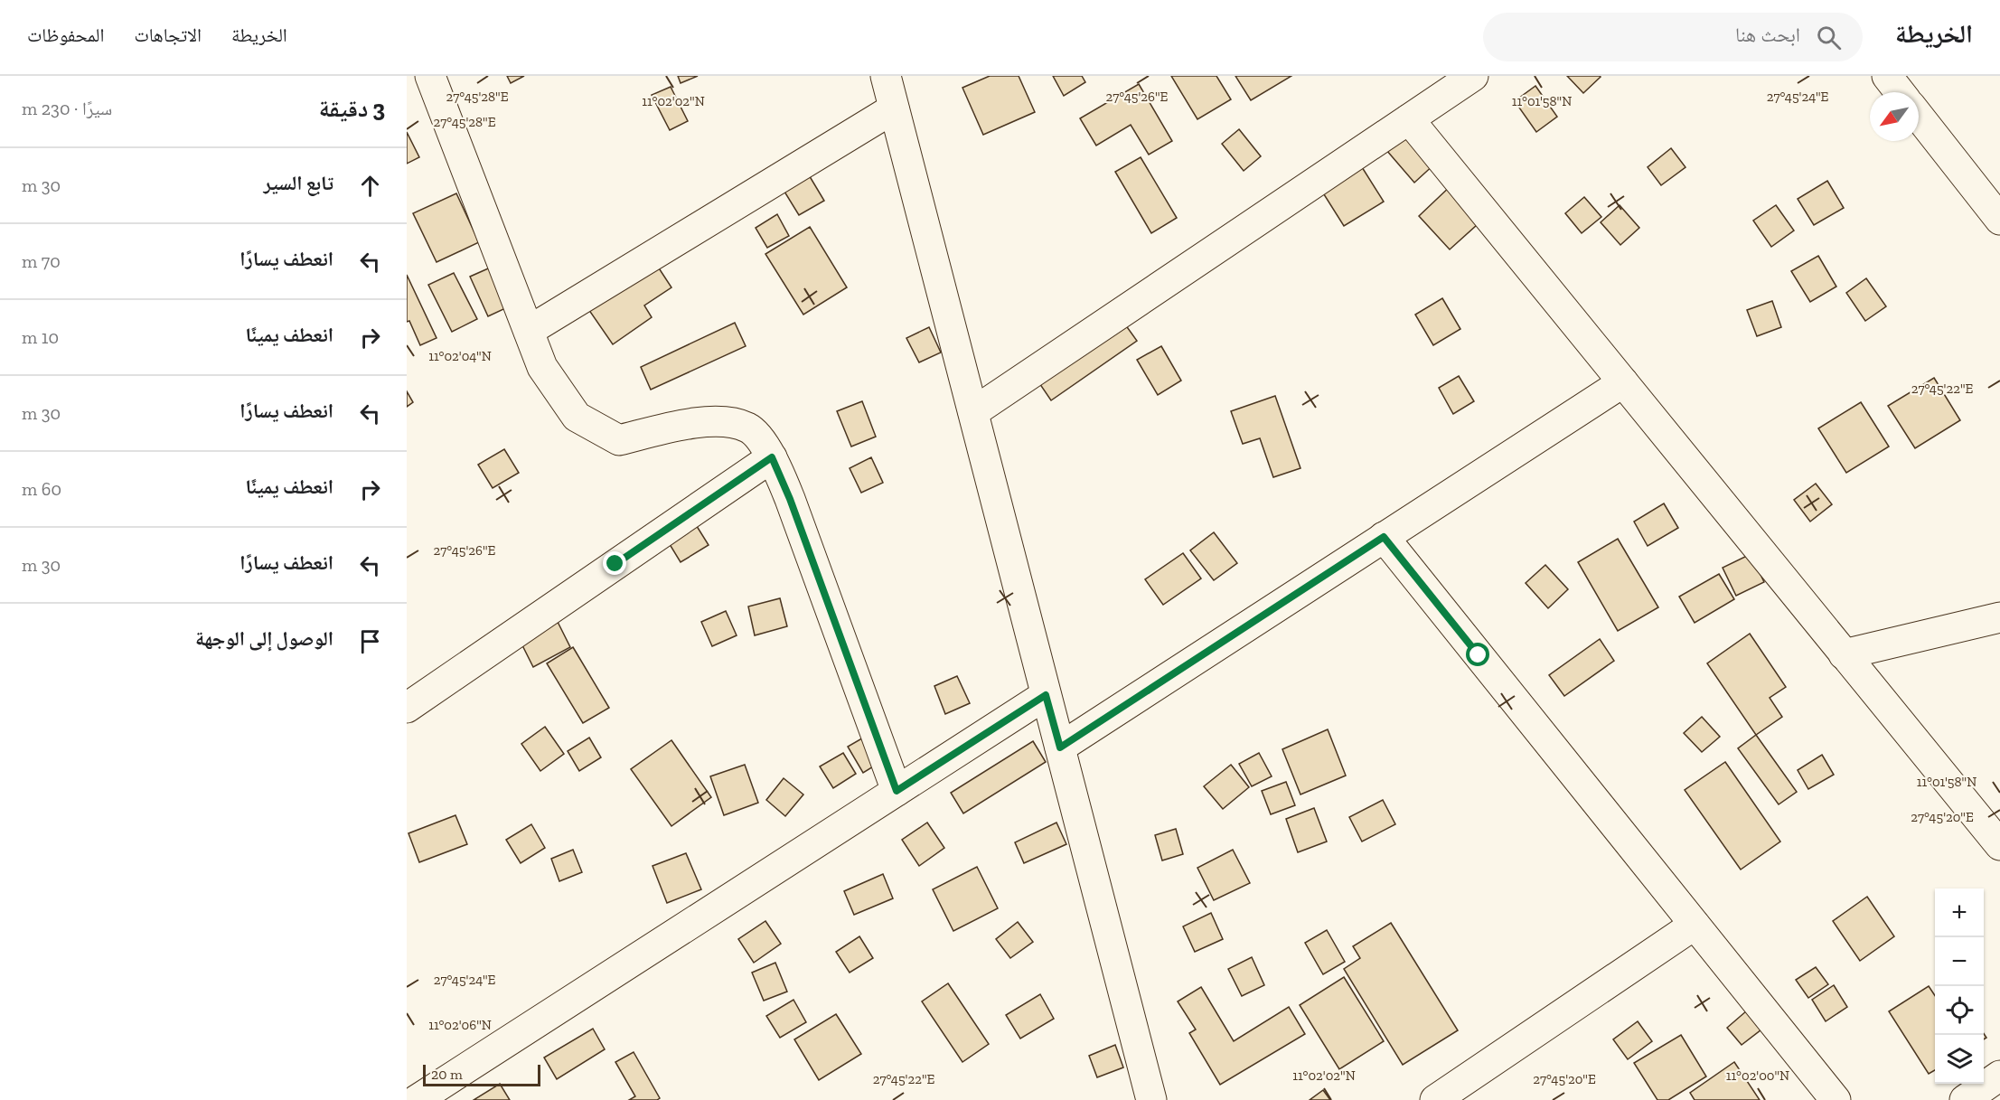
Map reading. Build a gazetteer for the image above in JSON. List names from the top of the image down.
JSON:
{
  "scale_bar": "20 m",
  "north": "bottom left",
  "page": {
    "header": "الخريطة",
    "search": "ابحث هنا",
    "nav": ["الخريطة", "الاتجاهات", "المحفوظات"],
    "heading": ["3 دقيقة", "سيرًا · 230 m"],
    "list": [
      ["تابع السير", "30 m"],
      ["انعطف يسارًا", "70 m"],
      ["انعطف يمينًا", "10 m"],
      ["انعطف يسارًا", "30 m"],
      ["انعطف يمينًا", "60 m"],
      ["انعطف يسارًا", "30 m"],
      "الوصول إلى الوجهة"
    ],
    "map_buttons": ["+", "−"],
    "scale": "20 m"
  },
  "coordinates": [
    "27°45'24\"E",
    "27°45'28\"E",
    "27°45'26\"E",
    "11°02'02\"N",
    "11°01'58\"N",
    "11°02'04\"N",
    "27°45'22\"E",
    "27°45'20\"E",
    "11°02'06\"N",
    "11°02'00\"N"
  ]
}
